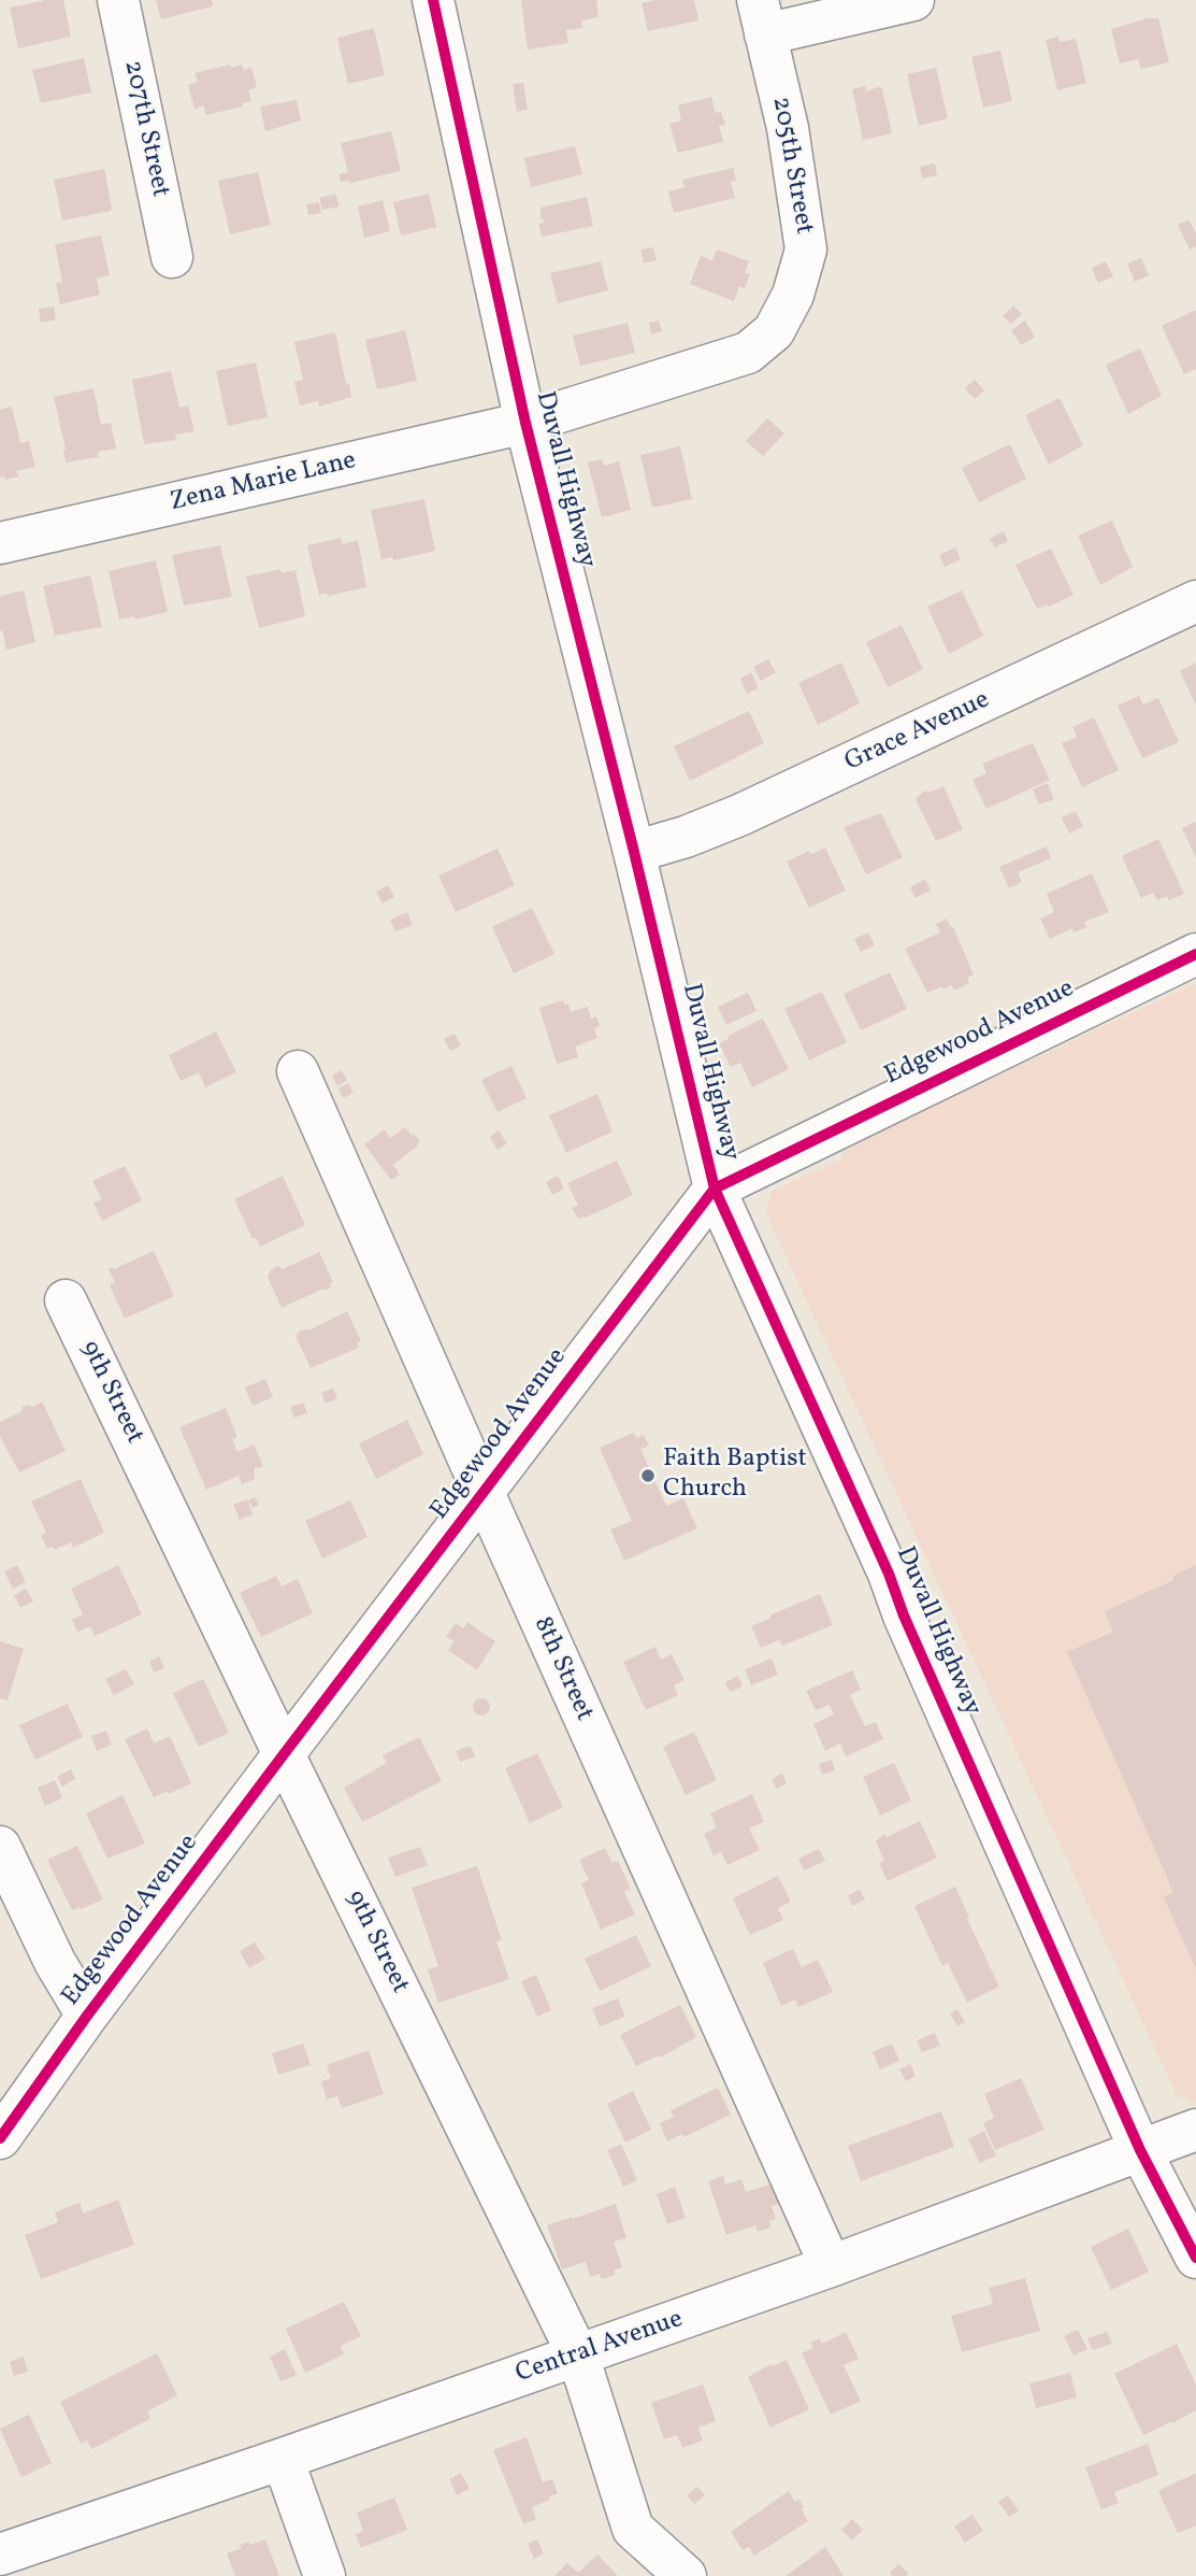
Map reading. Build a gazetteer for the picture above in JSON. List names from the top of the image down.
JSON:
{
  "streets": {
    "street": [
      "207th Street",
      "205th Street",
      "Duvall Highway",
      "Zena Marie Lane",
      "Grace Avenue",
      "Edgewood Avenue",
      "9th Street",
      "8th Street",
      "Central Avenue"
    ]
  },
  "crossings": [
    ["205th Street", "Duvall Highway"],
    ["205th Street", "Zena Marie Lane"],
    ["Duvall Highway", "Zena Marie Lane"],
    ["Duvall Highway", "Grace Avenue"],
    ["Duvall Highway", "Edgewood Avenue"],
    ["Duvall Highway", "Central Avenue"],
    ["Edgewood Avenue", "9th Street"],
    ["Edgewood Avenue", "8th Street"],
    ["9th Street", "Central Avenue"],
    ["8th Street", "Central Avenue"]
  ],
  "places": ["Faith Baptist Church"]
}
